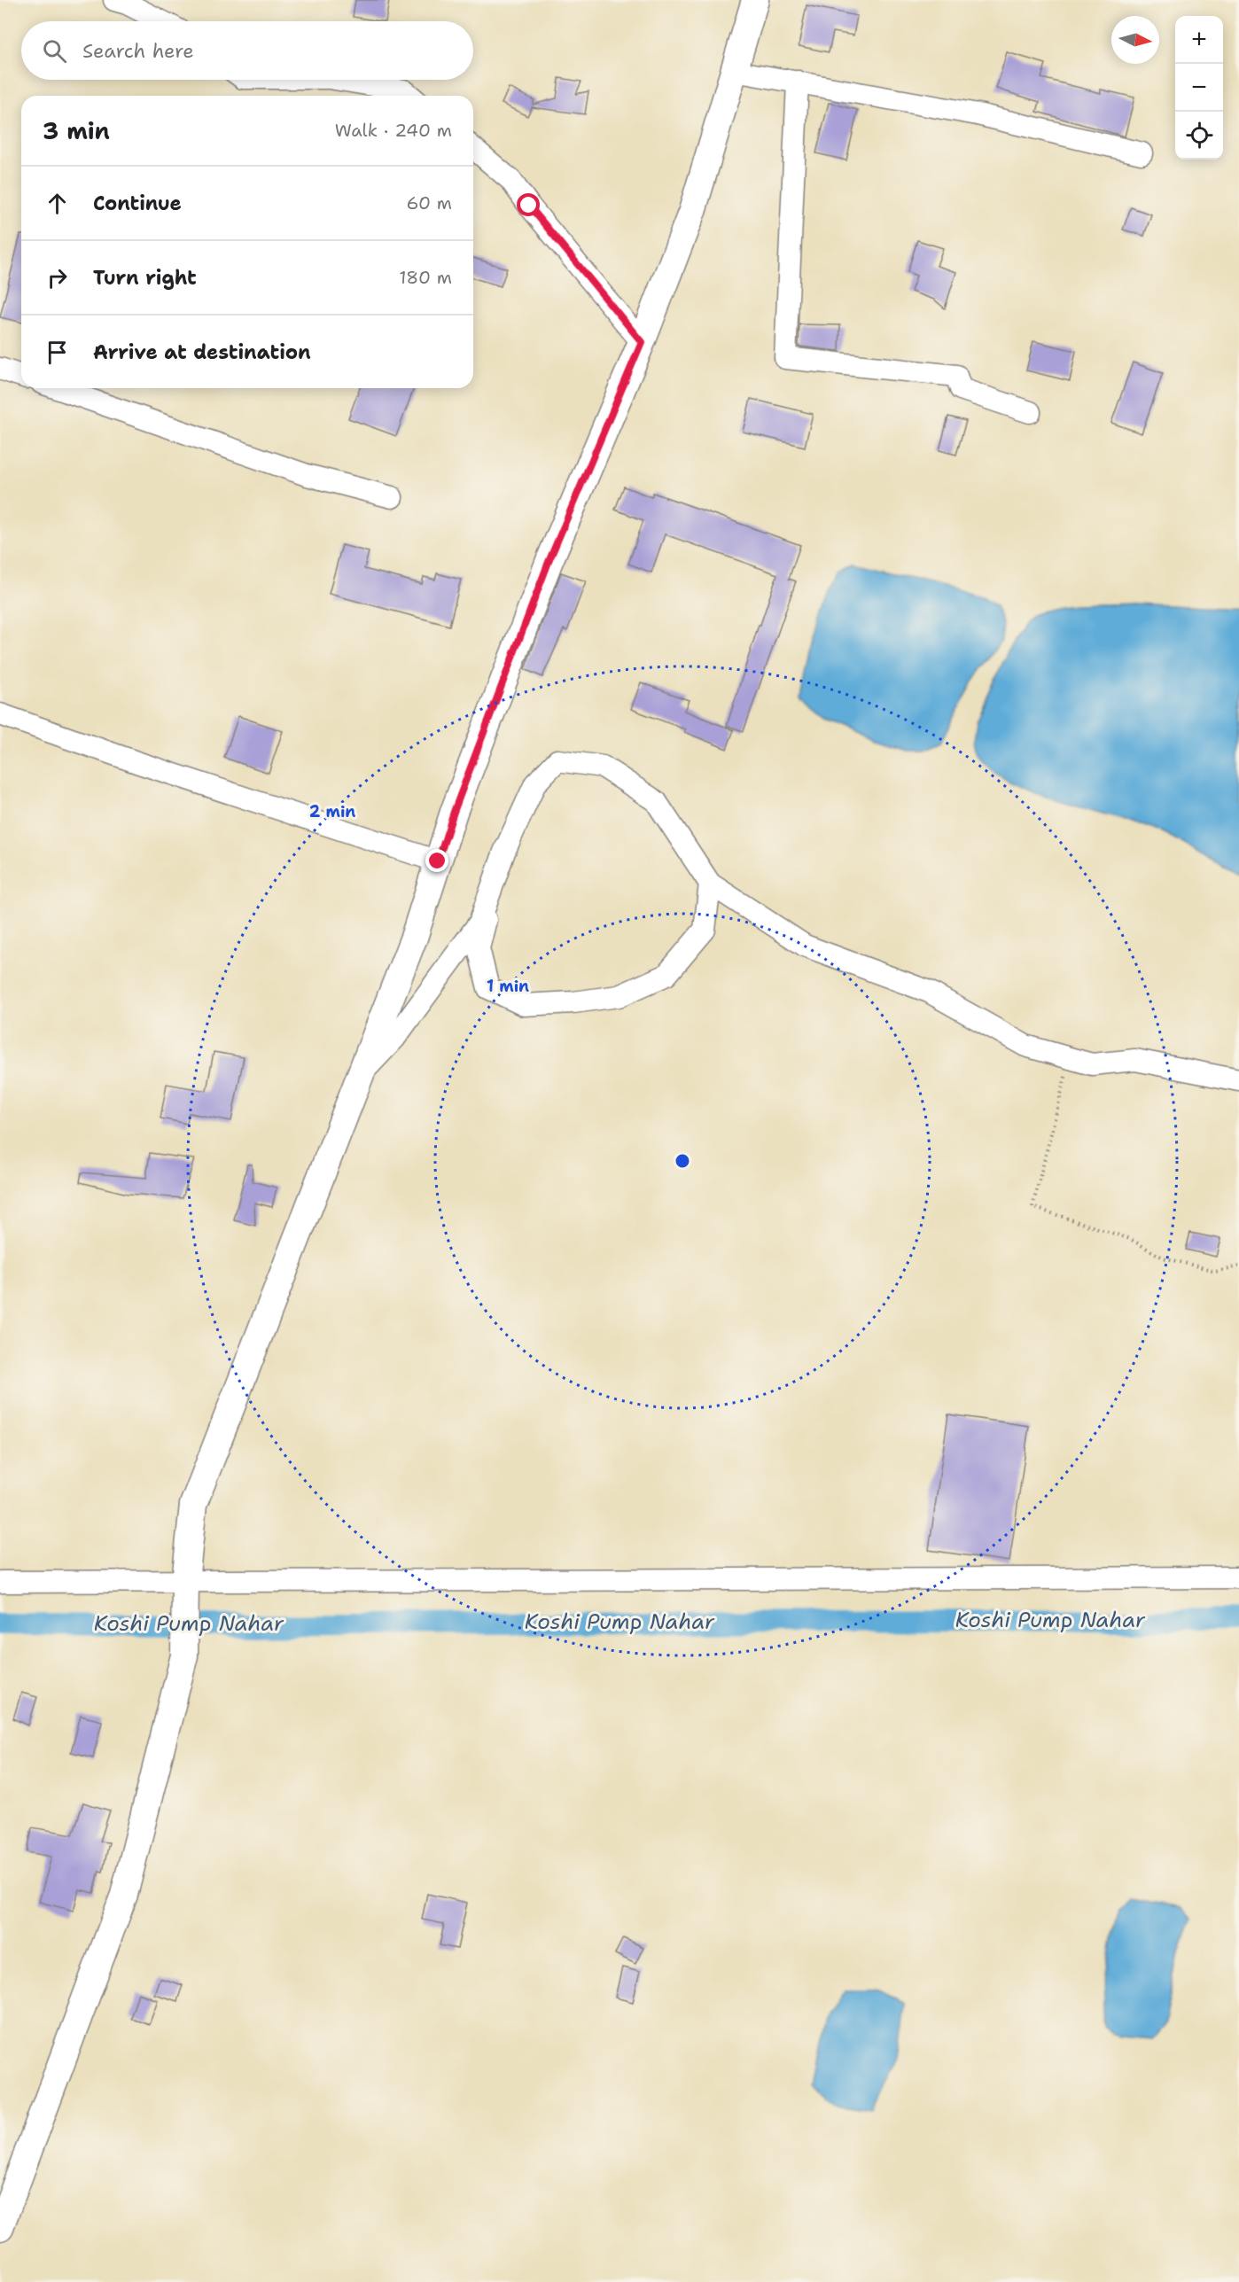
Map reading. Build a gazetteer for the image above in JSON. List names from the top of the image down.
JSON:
{
  "water": ["Koshi Pump Nahar"],
  "north": "right",
  "page": {
    "map_buttons": ["+", "−"],
    "search": "Search here",
    "heading": ["3 min", "Walk · 240 m"],
    "list": [
      ["Continue", "60 m"],
      ["Turn right", "180 m"],
      "Arrive at destination"
    ]
  },
  "rings": ["2 min", "1 min"]
}
